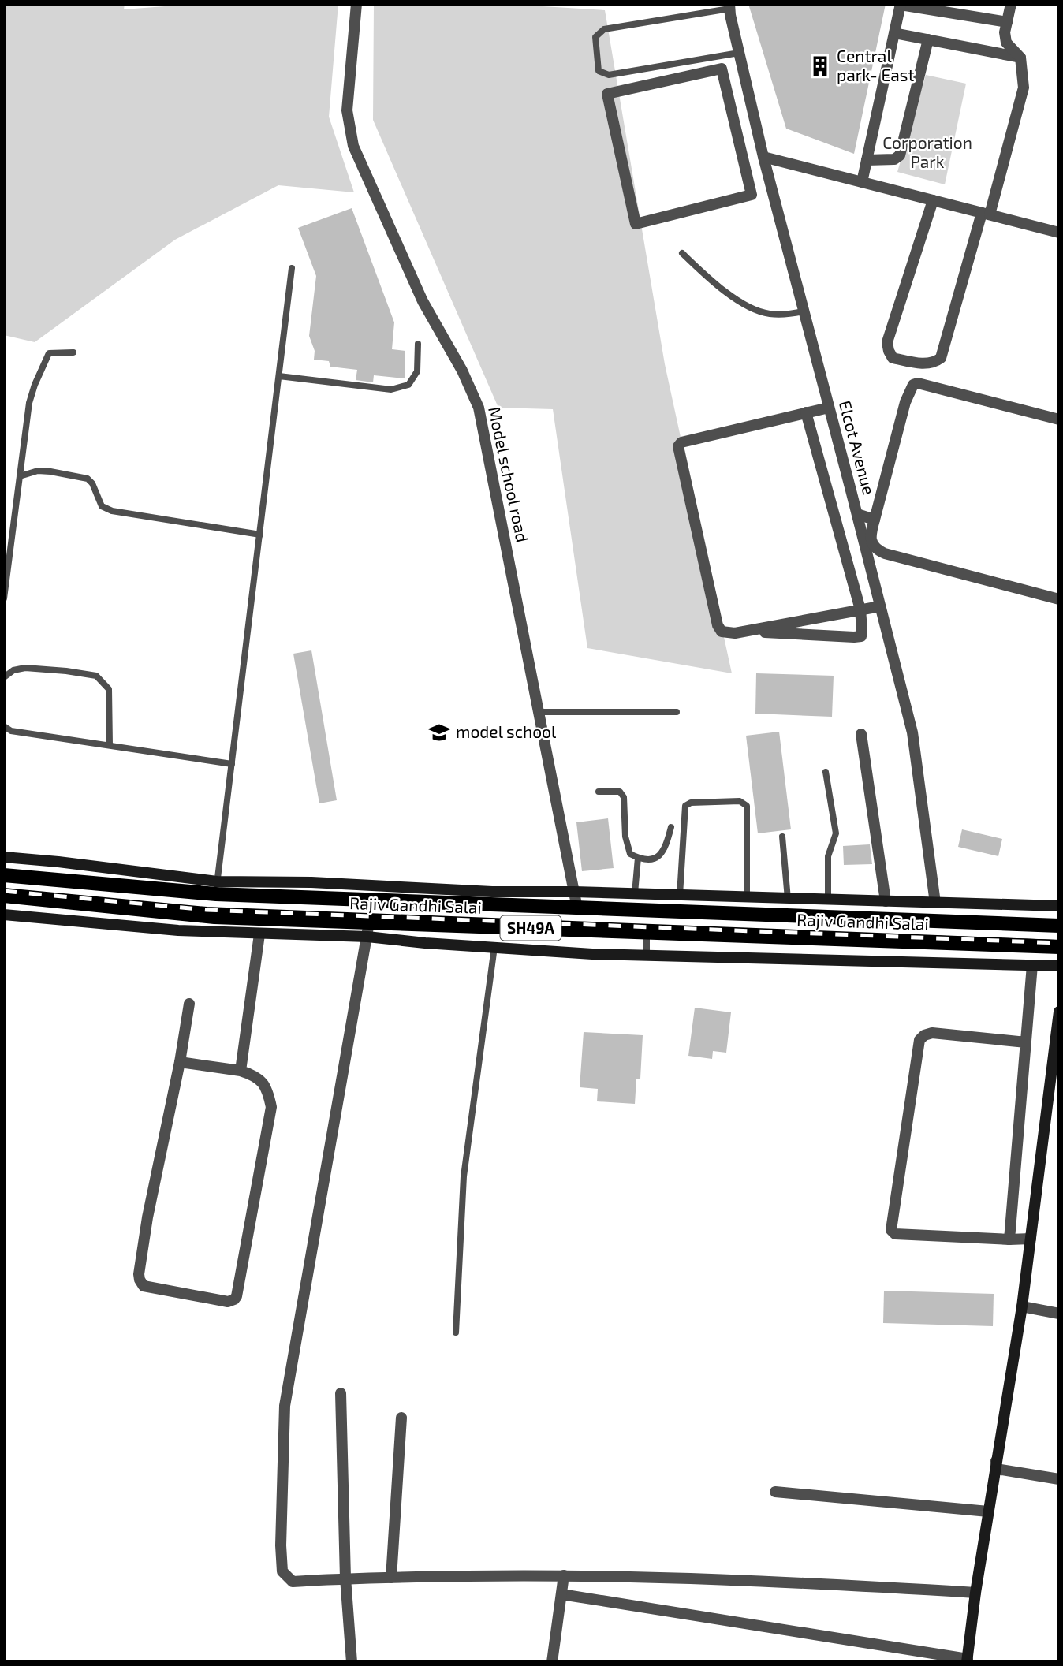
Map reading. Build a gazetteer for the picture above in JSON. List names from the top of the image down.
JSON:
{
  "streets": {
    "main road": ["Rajiv Gandhi Salai", "SH49A"],
    "street": ["Elcot Avenue", "Model school road"]
  },
  "crossings": [
    ["Model school road", "Rajiv Gandhi Salai"]
  ],
  "parks": ["Corporation Park"],
  "places": {
    "building": ["Central park- East"],
    "school or university": ["model school"]
  }
}
